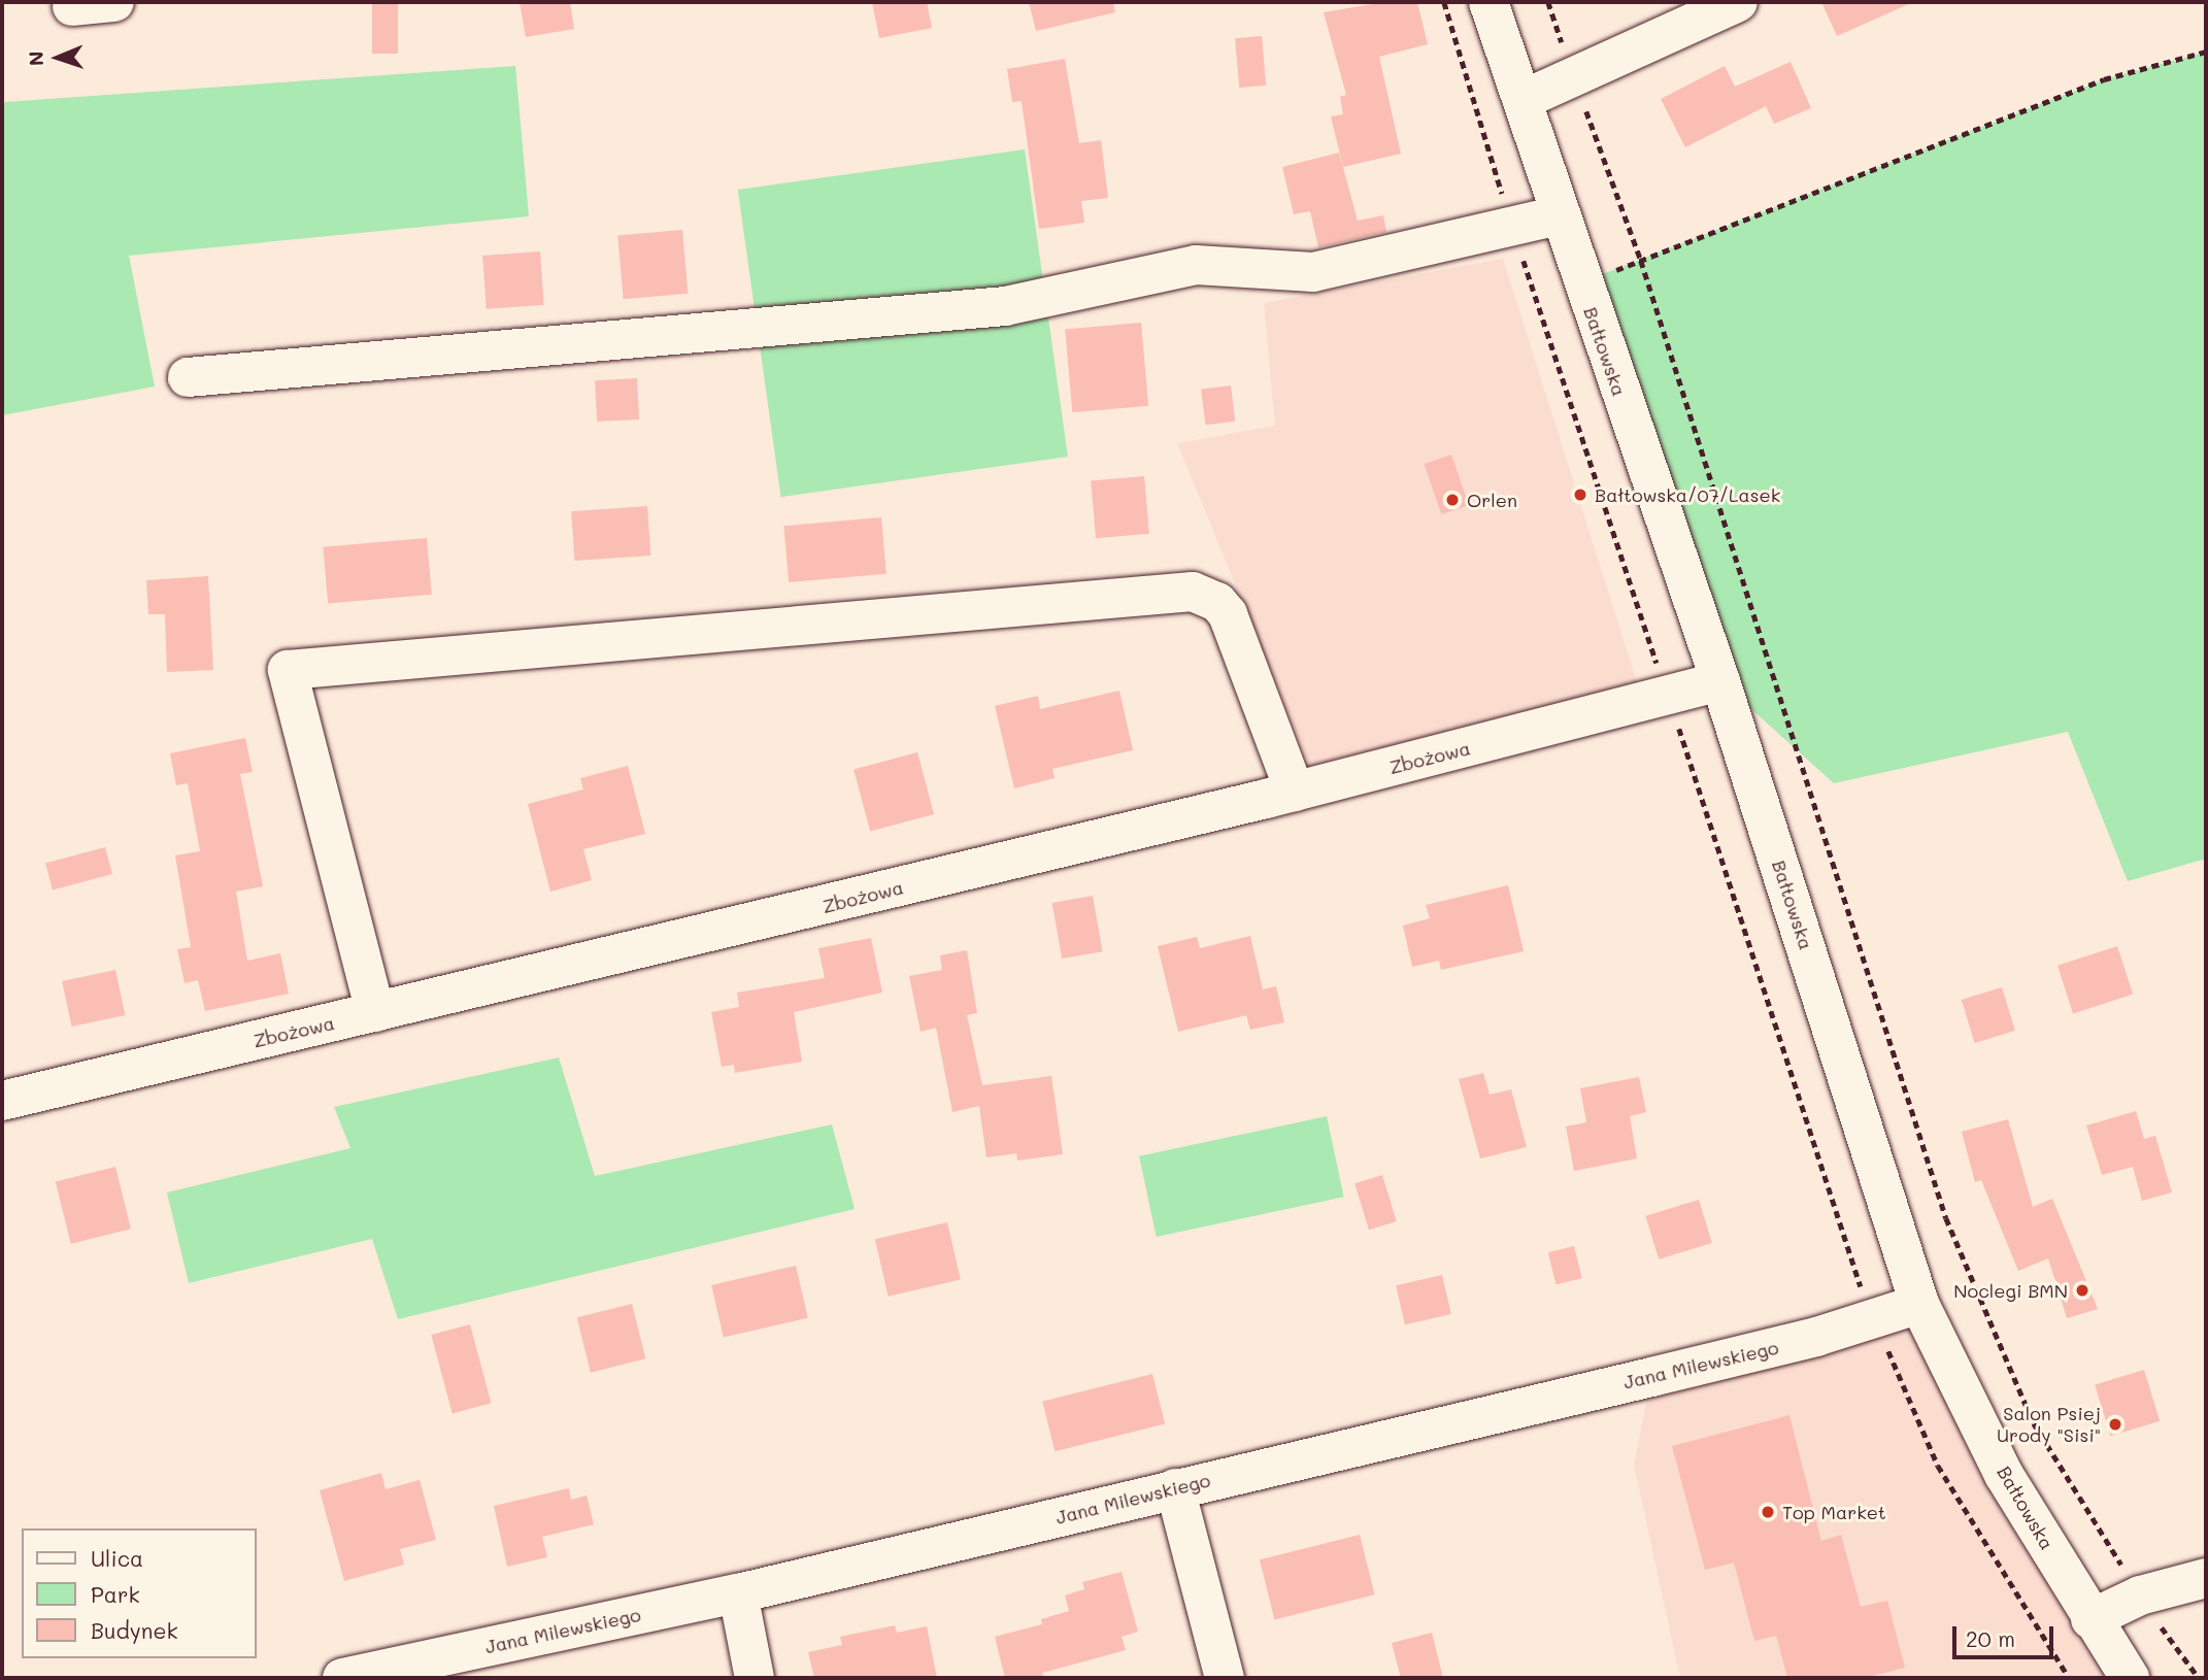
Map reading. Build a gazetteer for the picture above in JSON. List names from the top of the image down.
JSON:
{
  "streets": {
    "street": ["Bałtowska", "Zbożowa", "Jana Milewskiego"]
  },
  "crossings": [
    ["Bałtowska", "Zbożowa"],
    ["Bałtowska", "Jana Milewskiego"]
  ],
  "places": [
    "Bałtowska/07/Lasek",
    "Orlen",
    "Noclegi BMN",
    "Salon Psiej Urody \"Sisi\"",
    "Top Market"
  ],
  "legend": ["Ulica", "Park", "Budynek"],
  "scale_bar": "20 m",
  "north": "left"
}
